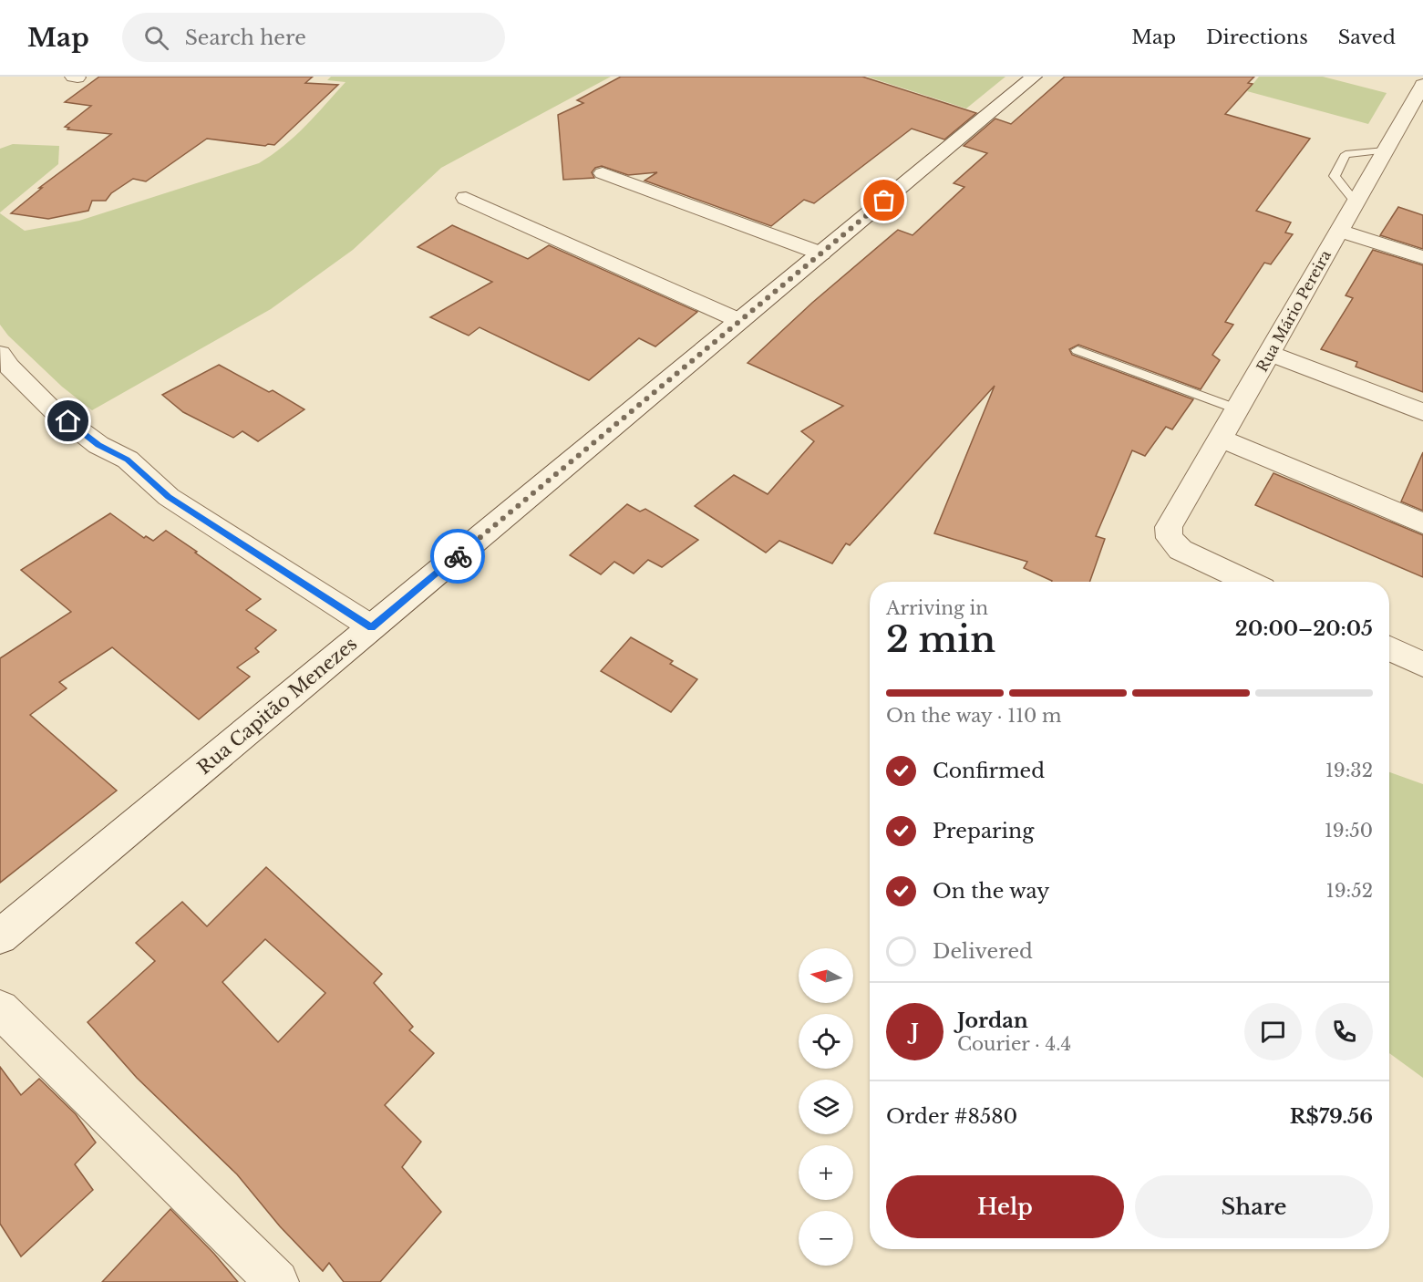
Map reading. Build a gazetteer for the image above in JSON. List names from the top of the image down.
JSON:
{
  "streets": {
    "street": ["Rua Mário Pereira", "Rua Capitão Menezes"]
  },
  "north": "left",
  "page": {
    "header": "Map",
    "search": "Search here",
    "nav": ["Map", "Directions", "Saved"],
    "heading": ["2 min", "Arriving in", "20:00–20:05"],
    "panel": [
      "Jordan",
      "Courier · 4.4",
      "Order #8580",
      "R$79.56"
    ],
    "bar": "On the way · 110 m",
    "list": [
      ["Confirmed", "19:32"],
      ["Preparing", "19:50"],
      ["On the way", "19:52"],
      "Delivered"
    ],
    "map_buttons": ["+", "−"],
    "round": "J",
    "buttons": ["Help", "Share"]
  }
}
